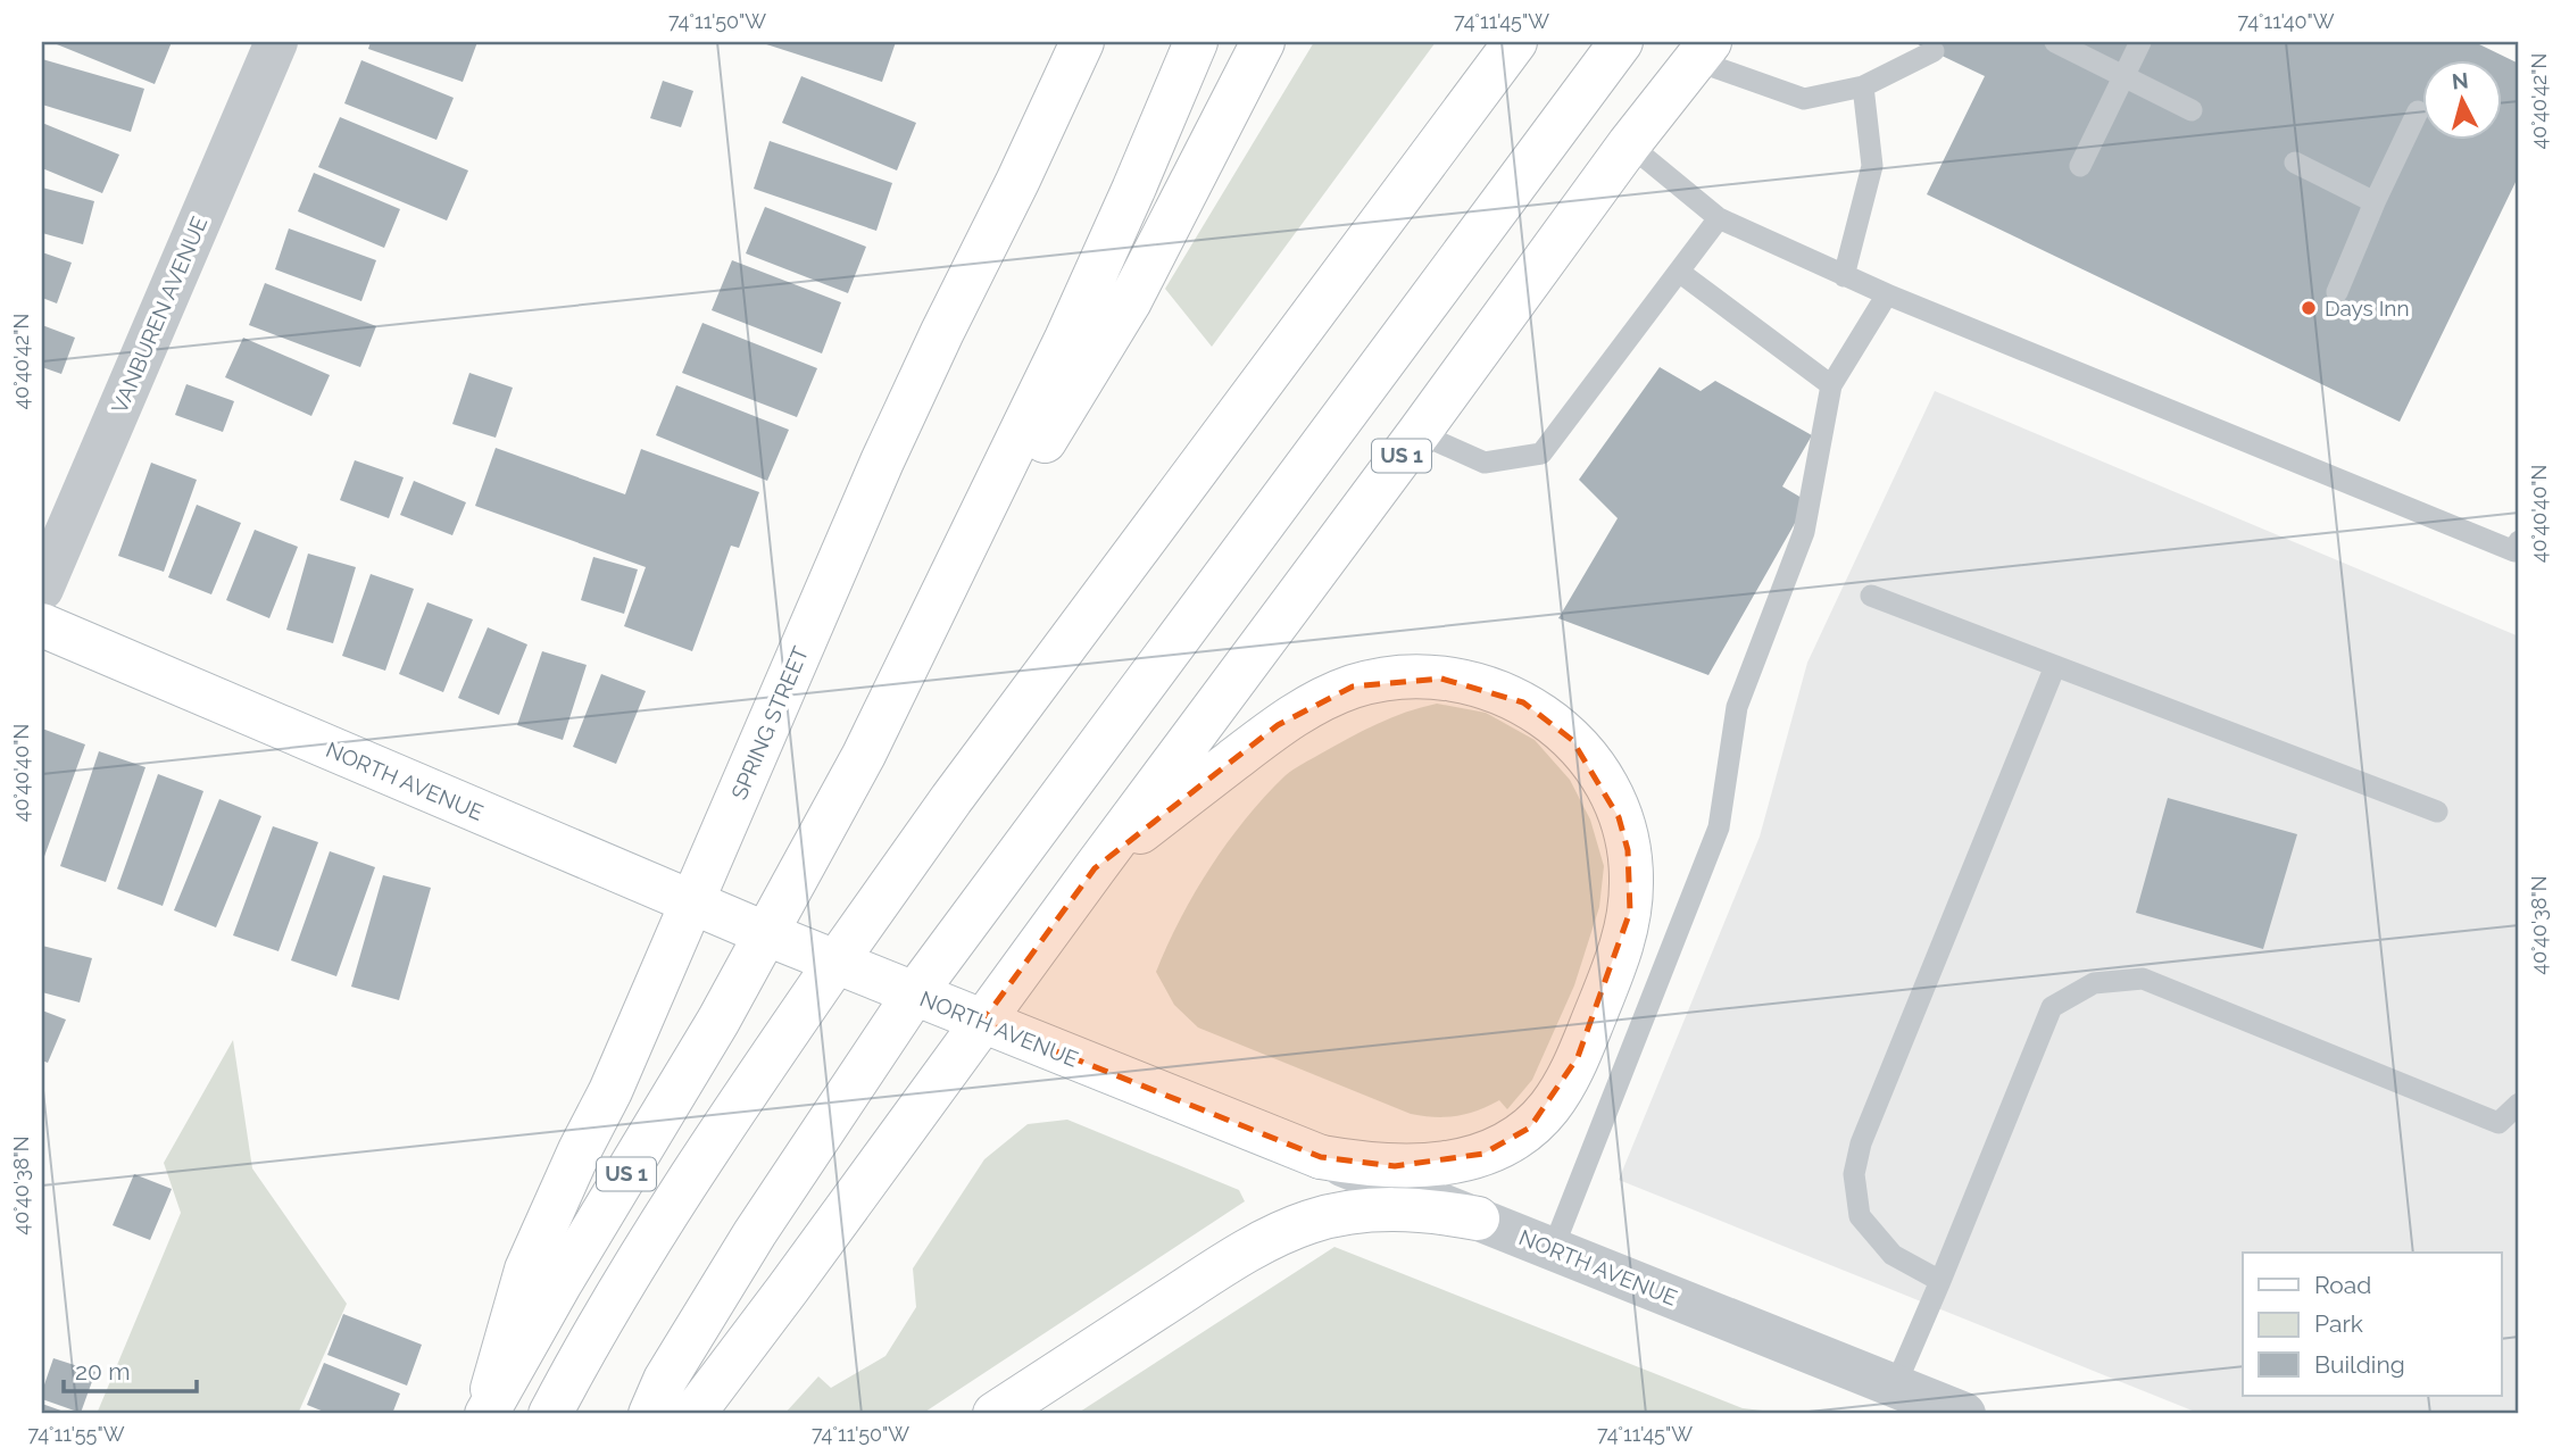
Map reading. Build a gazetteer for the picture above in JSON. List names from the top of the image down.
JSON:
{
  "streets": {
    "main road": ["US 1", "SPRING STREET", "NORTH AVENUE"],
    "street": ["VANBUREN AVENUE"]
  },
  "crossings": [
    ["US 1", "SPRING STREET"],
    ["US 1", "NORTH AVENUE"],
    ["SPRING STREET", "NORTH AVENUE"]
  ],
  "places": ["Days Inn"],
  "legend": ["Road", "Park", "Building"],
  "scale_bar": "20 m",
  "north": "top",
  "coordinates": [
    "74°11'50\"W",
    "74°11'45\"W",
    "74°11'40\"W",
    "40°40'42\"N",
    "40°40'40\"N",
    "40°40'38\"N",
    "74°11'55\"W"
  ]
}
